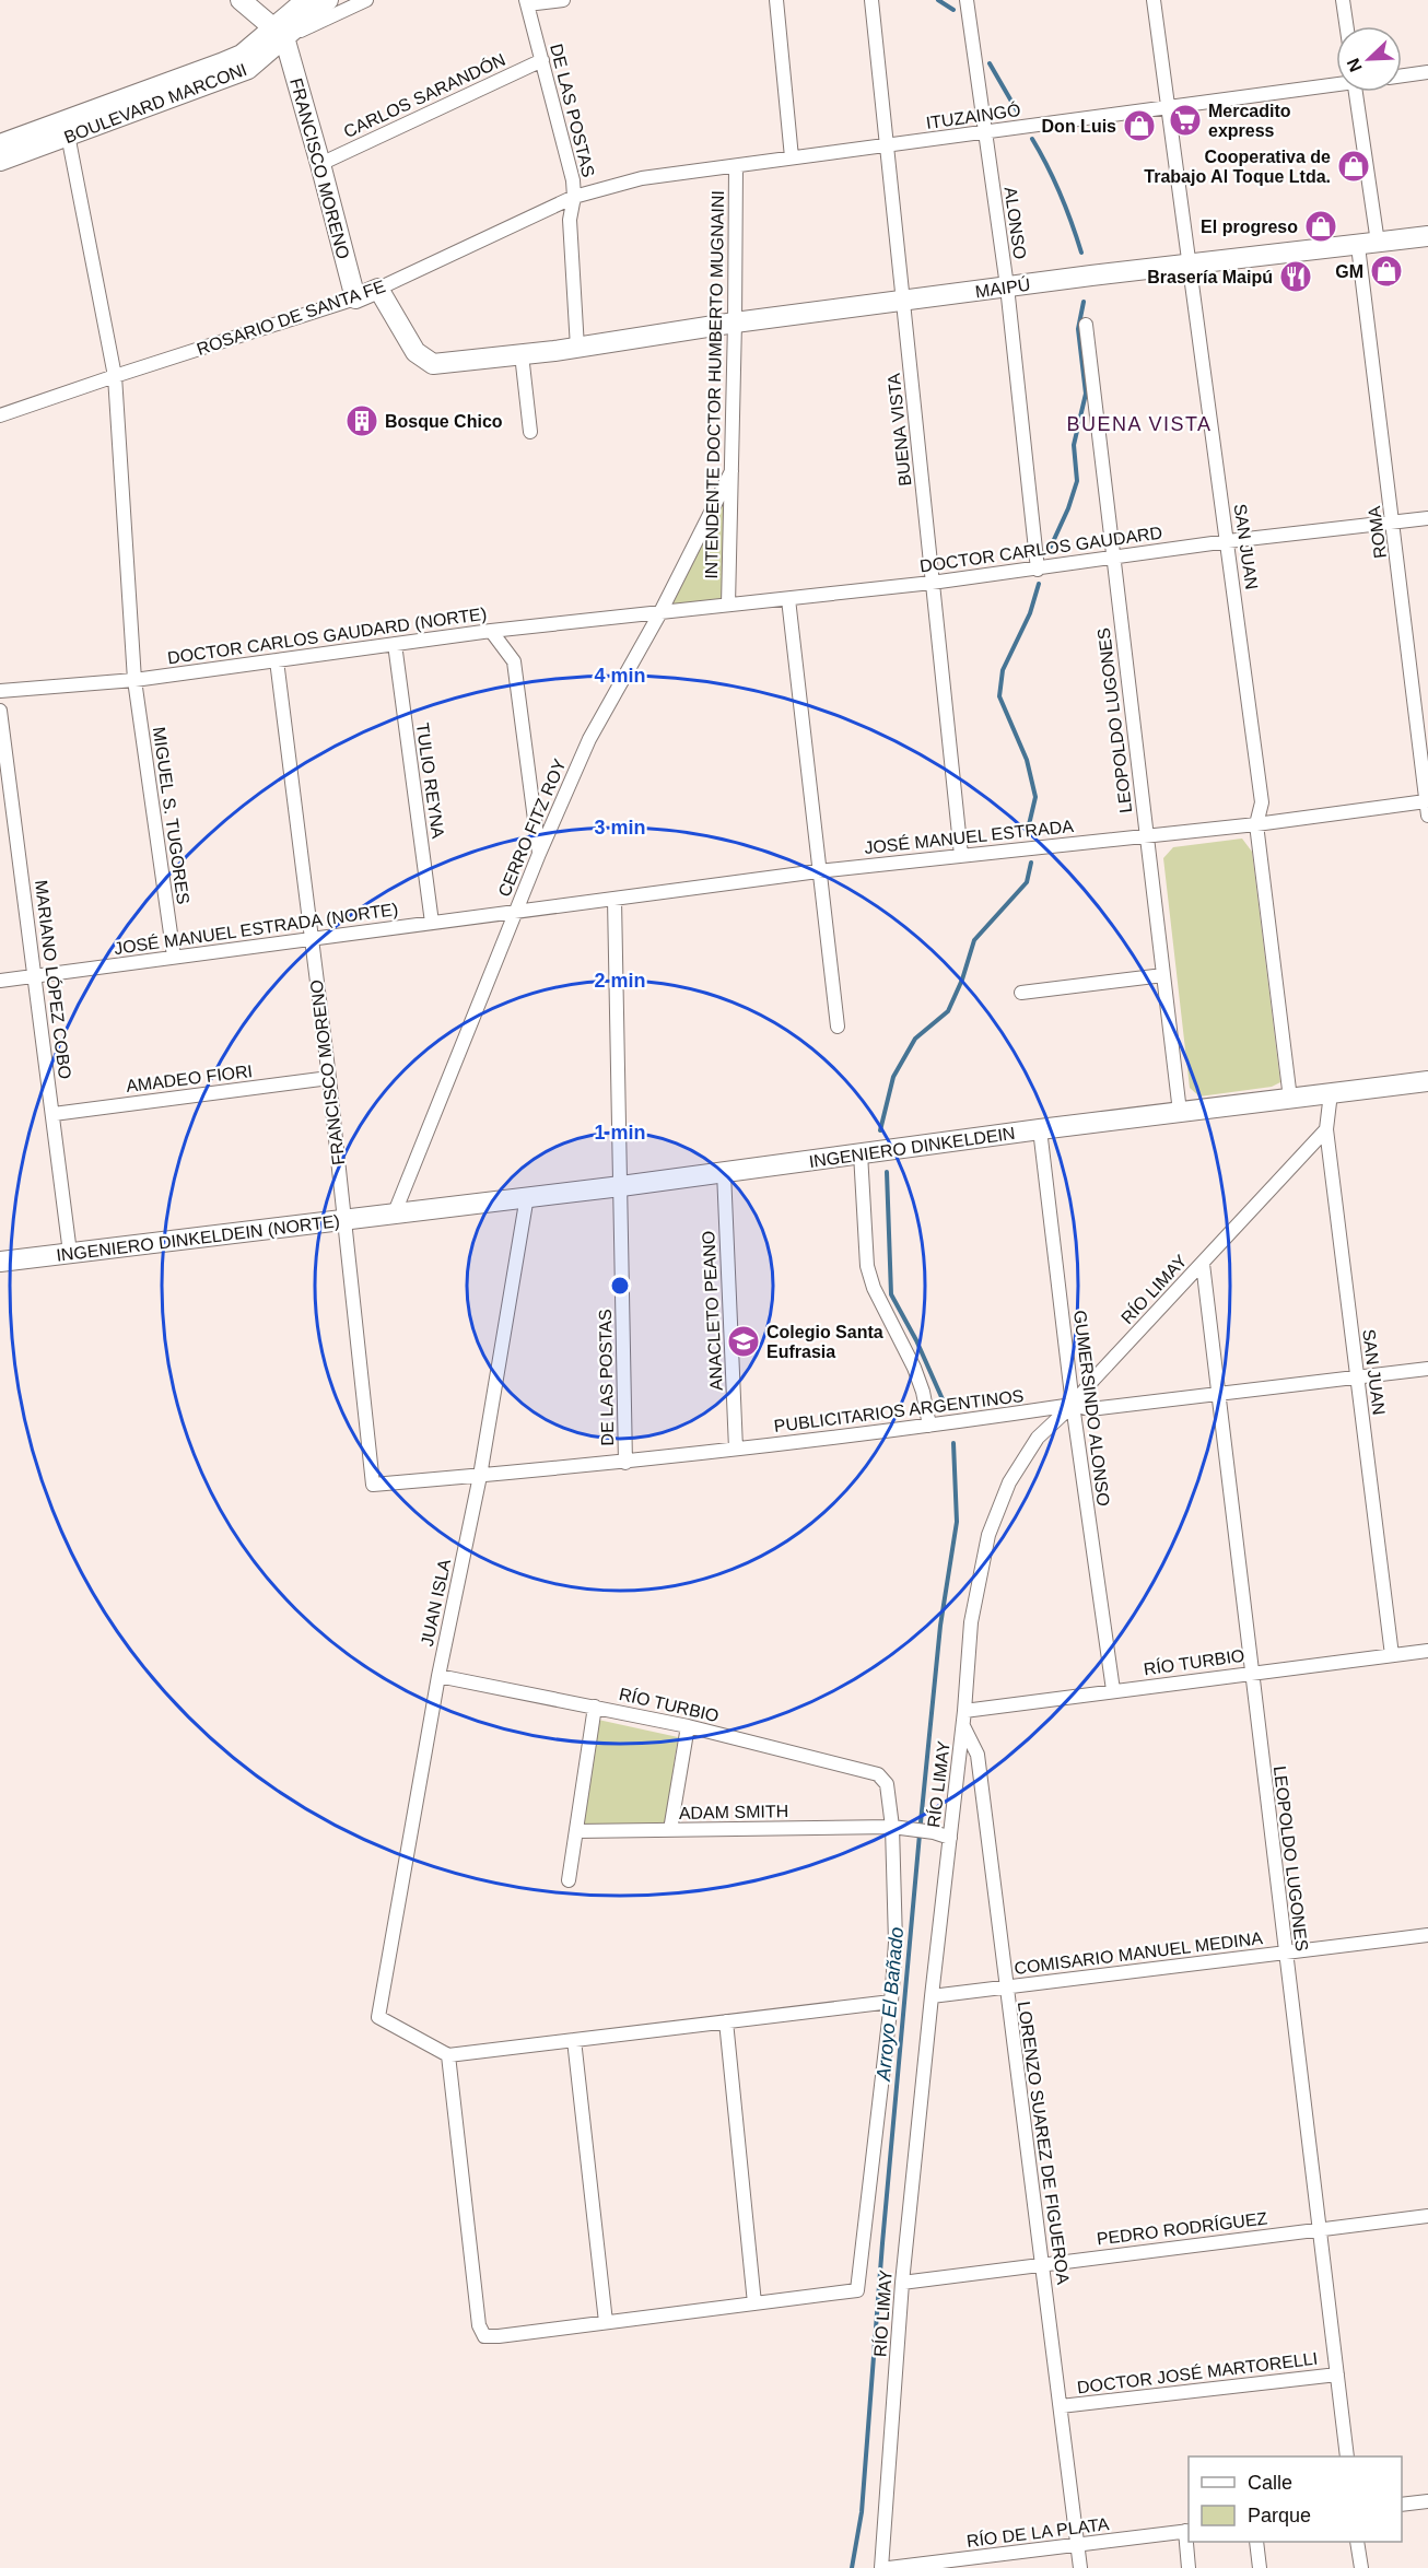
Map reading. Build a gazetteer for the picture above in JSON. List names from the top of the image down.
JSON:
{
  "streets": {
    "main road": [
      "BOULEVARD MARCONI",
      "FRANCISCO MORENO",
      "MAIPÚ",
      "ROSARIO DE SANTA FE",
      "INGENIERO DINKELDEIN",
      "INGENIERO DINKELDEIN (NORTE)"
    ],
    "street": [
      "CARLOS SARANDÓN",
      "DE LAS POSTAS",
      "ITUZAINGÓ",
      "ALONSO",
      "INTENDENTE DOCTOR HUMBERTO MUGNAINI",
      "BUENA VISTA",
      "ROMA",
      "SAN JUAN",
      "DOCTOR CARLOS GAUDARD",
      "DOCTOR CARLOS GAUDARD (NORTE)",
      "LEOPOLDO LUGONES",
      "TULIO REYNA",
      "MIGUEL S. TUGORES",
      "CERRO FITZ ROY",
      "JOSÉ MANUEL ESTRADA",
      "JOSÉ MANUEL ESTRADA (NORTE)",
      "MARIANO LÓPEZ COBO",
      "AMADEO FIORI",
      "RÍO LIMAY",
      "ANACLETO PEANO",
      "GUMERSINDO ALONSO",
      "PUBLICITARIOS ARGENTINOS",
      "JUAN ISLA",
      "RÍO TURBIO",
      "ADAM SMITH",
      "COMISARIO MANUEL MEDINA",
      "LORENZO SUAREZ DE FIGUEROA",
      "PEDRO RODRÍGUEZ",
      "DOCTOR JOSÉ MARTORELLI",
      "RÍO DE LA PLATA"
    ]
  },
  "crossings": [
    ["CARLOS SARANDÓN", "DE LAS POSTAS"],
    ["CARLOS SARANDÓN", "FRANCISCO MORENO"],
    ["BOULEVARD MARCONI", "FRANCISCO MORENO"],
    ["BOULEVARD MARCONI", "MIGUEL S. TUGORES"],
    ["DE LAS POSTAS", "ITUZAINGÓ"],
    ["DE LAS POSTAS", "MAIPÚ"],
    ["DE LAS POSTAS", "ROSARIO DE SANTA FE"],
    ["DE LAS POSTAS", "JOSÉ MANUEL ESTRADA"],
    ["DE LAS POSTAS", "INGENIERO DINKELDEIN"],
    ["DE LAS POSTAS", "PUBLICITARIOS ARGENTINOS"],
    ["ITUZAINGÓ", "ALONSO"],
    ["ITUZAINGÓ", "ROSARIO DE SANTA FE"],
    ["ITUZAINGÓ", "INTENDENTE DOCTOR HUMBERTO MUGNAINI"],
    ["ITUZAINGÓ", "BUENA VISTA"],
    ["ITUZAINGÓ", "SAN JUAN"],
    ["FRANCISCO MORENO", "ROSARIO DE SANTA FE"],
    ["FRANCISCO MORENO", "DOCTOR CARLOS GAUDARD (NORTE)"],
    ["FRANCISCO MORENO", "JOSÉ MANUEL ESTRADA (NORTE)"],
    ["FRANCISCO MORENO", "AMADEO FIORI"],
    ["FRANCISCO MORENO", "INGENIERO DINKELDEIN (NORTE)"],
    ["FRANCISCO MORENO", "PUBLICITARIOS ARGENTINOS"],
    ["ALONSO", "MAIPÚ"],
    ["ALONSO", "DOCTOR CARLOS GAUDARD"],
    ["MAIPÚ", "ROSARIO DE SANTA FE"],
    ["MAIPÚ", "INTENDENTE DOCTOR HUMBERTO MUGNAINI"],
    ["MAIPÚ", "BUENA VISTA"],
    ["MAIPÚ", "ROMA"],
    ["MAIPÚ", "SAN JUAN"],
    ["ROSARIO DE SANTA FE", "MIGUEL S. TUGORES"],
    ["INTENDENTE DOCTOR HUMBERTO MUGNAINI", "DOCTOR CARLOS GAUDARD"],
    ["INTENDENTE DOCTOR HUMBERTO MUGNAINI", "CERRO FITZ ROY"],
    ["BUENA VISTA", "DOCTOR CARLOS GAUDARD"],
    ["BUENA VISTA", "JOSÉ MANUEL ESTRADA"],
    ["ROMA", "DOCTOR CARLOS GAUDARD"],
    ["ROMA", "JOSÉ MANUEL ESTRADA"],
    ["SAN JUAN", "DOCTOR CARLOS GAUDARD"],
    ["SAN JUAN", "JOSÉ MANUEL ESTRADA"],
    ["SAN JUAN", "INGENIERO DINKELDEIN"],
    ["SAN JUAN", "RÍO LIMAY"],
    ["SAN JUAN", "PUBLICITARIOS ARGENTINOS"],
    ["SAN JUAN", "RÍO TURBIO"],
    ["DOCTOR CARLOS GAUDARD", "DOCTOR CARLOS GAUDARD (NORTE)"],
    ["DOCTOR CARLOS GAUDARD", "LEOPOLDO LUGONES"],
    ["DOCTOR CARLOS GAUDARD", "CERRO FITZ ROY"],
    ["DOCTOR CARLOS GAUDARD (NORTE)", "TULIO REYNA"],
    ["DOCTOR CARLOS GAUDARD (NORTE)", "MIGUEL S. TUGORES"],
    ["DOCTOR CARLOS GAUDARD (NORTE)", "CERRO FITZ ROY"],
    ["LEOPOLDO LUGONES", "JOSÉ MANUEL ESTRADA"],
    ["LEOPOLDO LUGONES", "INGENIERO DINKELDEIN"],
    ["LEOPOLDO LUGONES", "RÍO LIMAY"],
    ["LEOPOLDO LUGONES", "PUBLICITARIOS ARGENTINOS"],
    ["LEOPOLDO LUGONES", "RÍO TURBIO"],
    ["LEOPOLDO LUGONES", "COMISARIO MANUEL MEDINA"],
    ["LEOPOLDO LUGONES", "PEDRO RODRÍGUEZ"],
    ["LEOPOLDO LUGONES", "DOCTOR JOSÉ MARTORELLI"],
    ["TULIO REYNA", "JOSÉ MANUEL ESTRADA (NORTE)"],
    ["MIGUEL S. TUGORES", "JOSÉ MANUEL ESTRADA (NORTE)"],
    ["CERRO FITZ ROY", "JOSÉ MANUEL ESTRADA"],
    ["CERRO FITZ ROY", "JOSÉ MANUEL ESTRADA (NORTE)"],
    ["CERRO FITZ ROY", "INGENIERO DINKELDEIN"],
    ["CERRO FITZ ROY", "INGENIERO DINKELDEIN (NORTE)"],
    ["JOSÉ MANUEL ESTRADA", "JOSÉ MANUEL ESTRADA (NORTE)"],
    ["JOSÉ MANUEL ESTRADA (NORTE)", "MARIANO LÓPEZ COBO"],
    ["MARIANO LÓPEZ COBO", "AMADEO FIORI"],
    ["MARIANO LÓPEZ COBO", "INGENIERO DINKELDEIN (NORTE)"],
    ["INGENIERO DINKELDEIN", "INGENIERO DINKELDEIN (NORTE)"],
    ["INGENIERO DINKELDEIN", "ANACLETO PEANO"],
    ["INGENIERO DINKELDEIN", "GUMERSINDO ALONSO"],
    ["INGENIERO DINKELDEIN", "JUAN ISLA"],
    ["RÍO LIMAY", "GUMERSINDO ALONSO"],
    ["RÍO LIMAY", "PUBLICITARIOS ARGENTINOS"],
    ["RÍO LIMAY", "RÍO TURBIO"],
    ["RÍO LIMAY", "ADAM SMITH"],
    ["RÍO LIMAY", "COMISARIO MANUEL MEDINA"],
    ["RÍO LIMAY", "LORENZO SUAREZ DE FIGUEROA"],
    ["RÍO LIMAY", "PEDRO RODRÍGUEZ"],
    ["ANACLETO PEANO", "PUBLICITARIOS ARGENTINOS"],
    ["GUMERSINDO ALONSO", "PUBLICITARIOS ARGENTINOS"],
    ["GUMERSINDO ALONSO", "RÍO TURBIO"],
    ["PUBLICITARIOS ARGENTINOS", "JUAN ISLA"],
    ["JUAN ISLA", "RÍO TURBIO"],
    ["RÍO TURBIO", "ADAM SMITH"],
    ["COMISARIO MANUEL MEDINA", "LORENZO SUAREZ DE FIGUEROA"],
    ["LORENZO SUAREZ DE FIGUEROA", "PEDRO RODRÍGUEZ"],
    ["LORENZO SUAREZ DE FIGUEROA", "DOCTOR JOSÉ MARTORELLI"],
    ["LORENZO SUAREZ DE FIGUEROA", "RÍO DE LA PLATA"]
  ],
  "districts": ["BUENA VISTA"],
  "water": ["Arroyo El Bañado"],
  "places": {
    "supermarket": ["Mercadito express"],
    "shop": [
      "Don Luis",
      "Cooperativa de Trabajo Al Toque Ltda.",
      "El progreso",
      "GM"
    ],
    "restaurant": ["Brasería Maipú"],
    "building": ["Bosque Chico"],
    "school or university": ["Colegio Santa Eufrasia"]
  },
  "legend": ["Calle", "Parque"],
  "north": "bottom left",
  "rings": [
    "4 min",
    "3 min",
    "2 min",
    "1 min"
  ]
}
